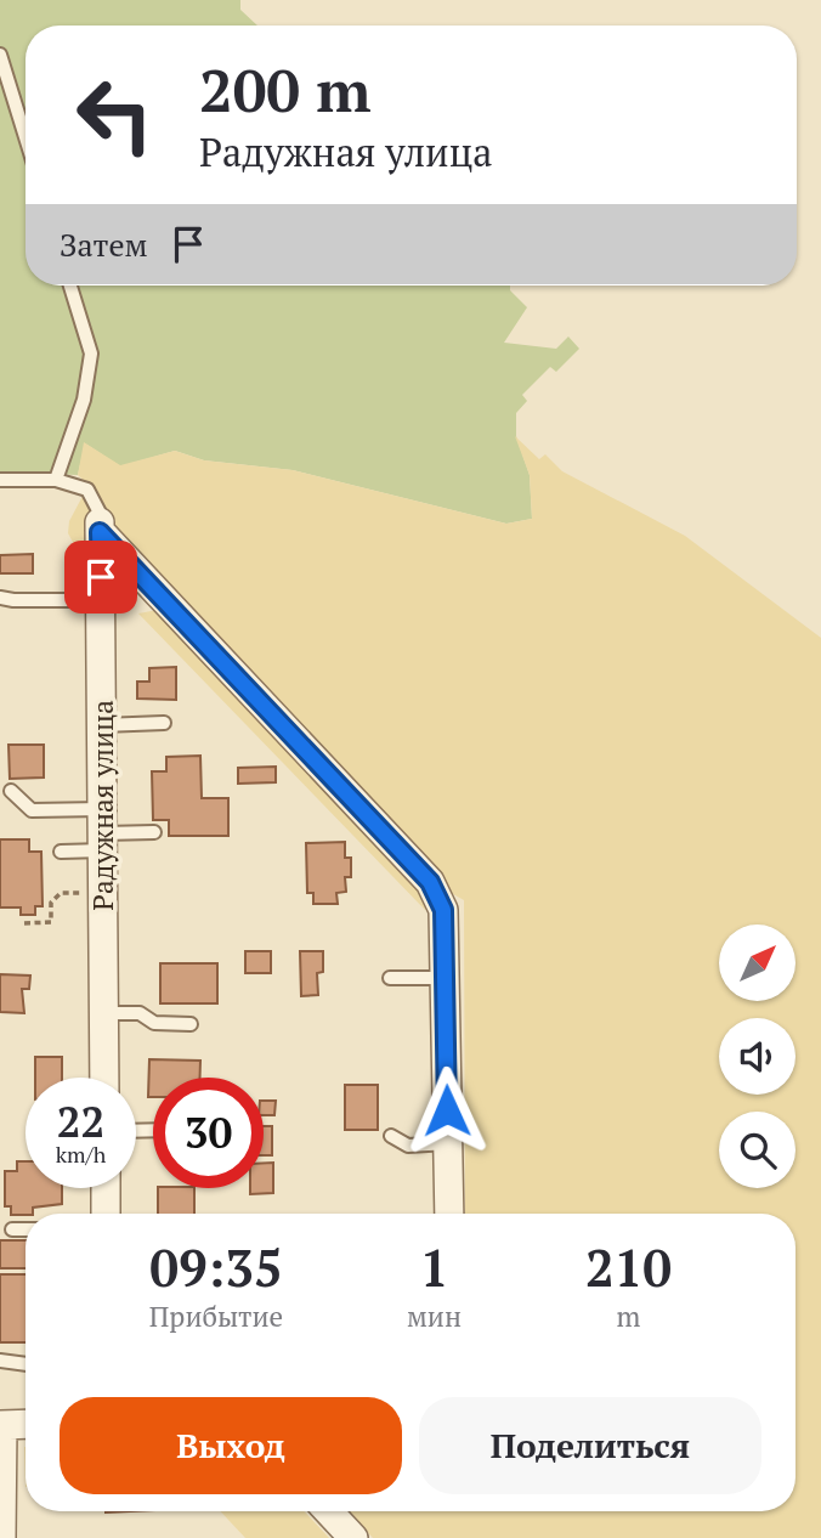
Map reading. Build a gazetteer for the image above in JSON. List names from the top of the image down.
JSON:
{
  "streets": {
    "street": ["Радужная улица"]
  },
  "north": "top right",
  "page": {
    "turn": ["200 m", "Радужная улица"],
    "then": "Затем",
    "speed": "22 km/h",
    "limit": "30",
    "eta": [
      "09:35",
      "Прибытие",
      "1",
      "мин",
      "210",
      "m"
    ],
    "buttons": ["Выход", "Поделиться"]
  }
}
